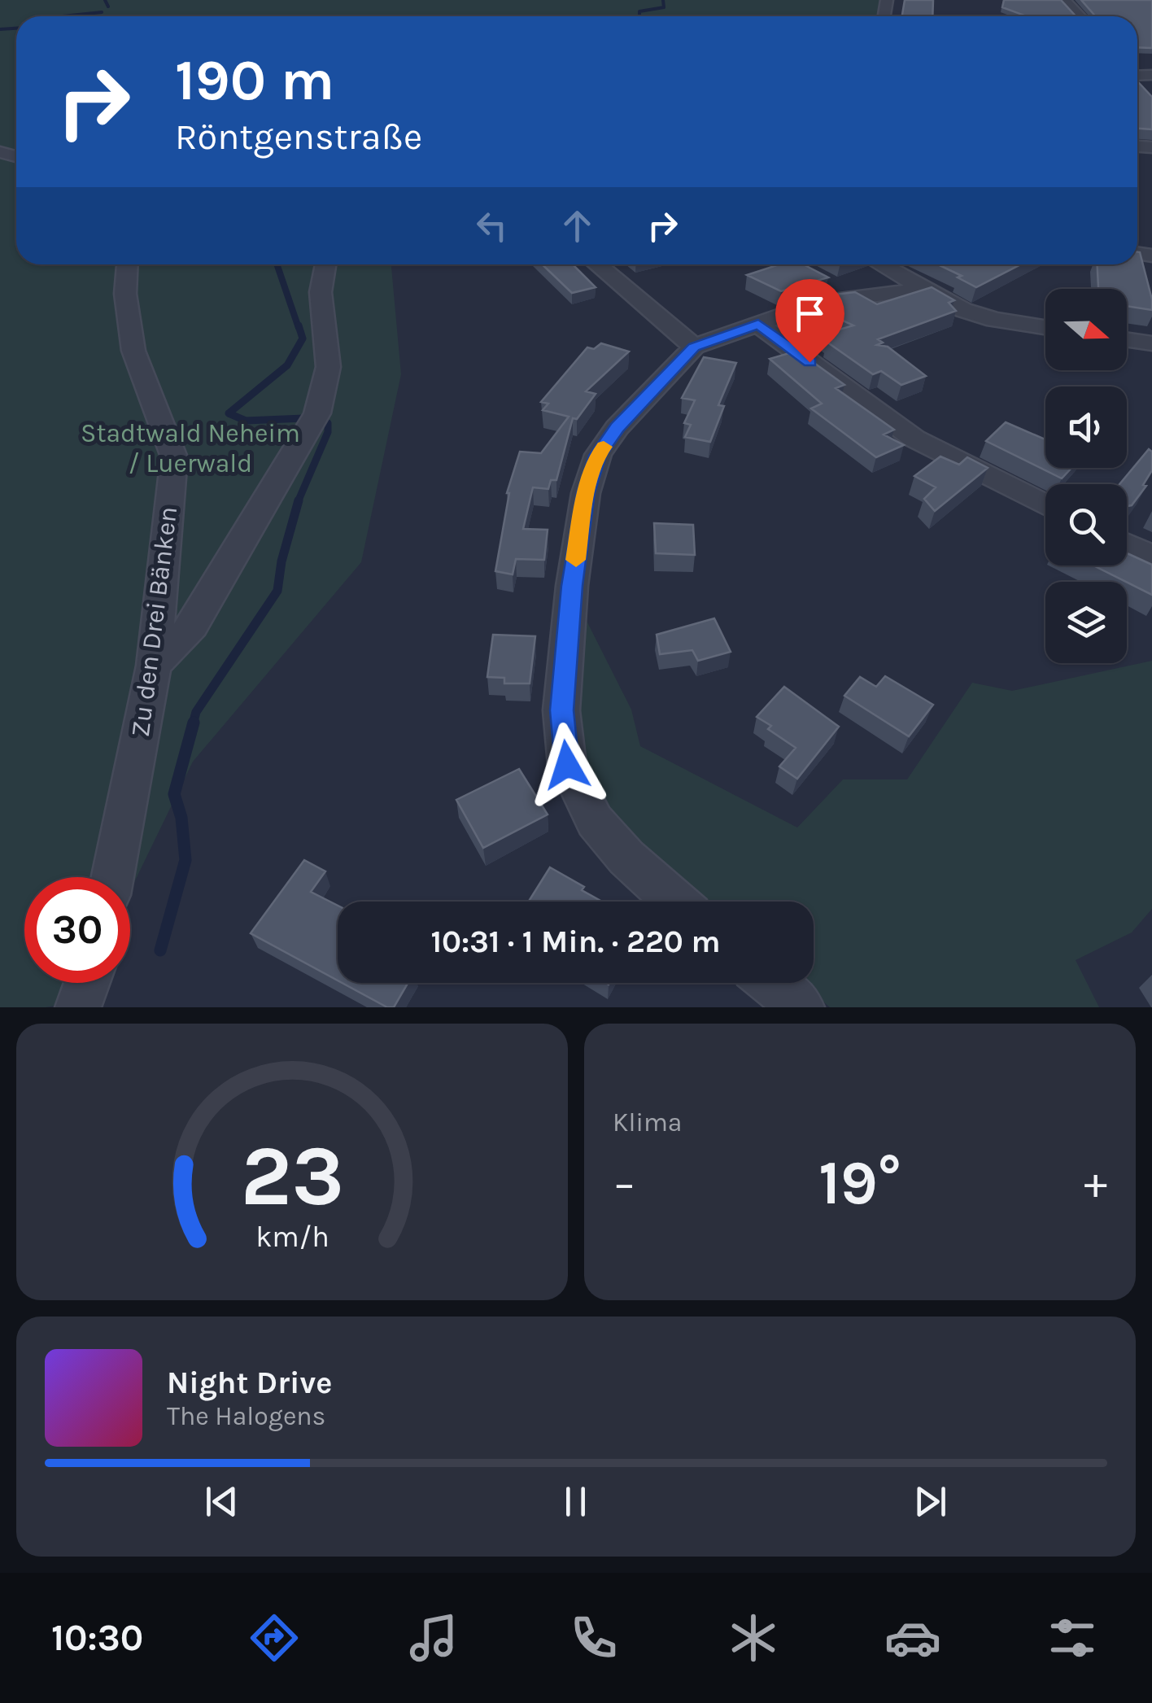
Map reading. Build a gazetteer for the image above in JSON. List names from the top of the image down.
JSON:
{
  "streets": {
    "street": ["Zu den Drei Bänken"]
  },
  "parks": ["Stadtwald Neheim / Luerwald"],
  "north": "right",
  "page": {
    "turn": ["190 m", "Röntgenstraße"],
    "limit": "30",
    "trip": "10:31 · 1 Min. · 220 m",
    "tile": "Klima",
    "heat": ["−", "19°", "+"],
    "song": ["Night Drive", "The Halogens"],
    "tabs": "10:30",
    "gauge": ["23", "km/h"]
  }
}
